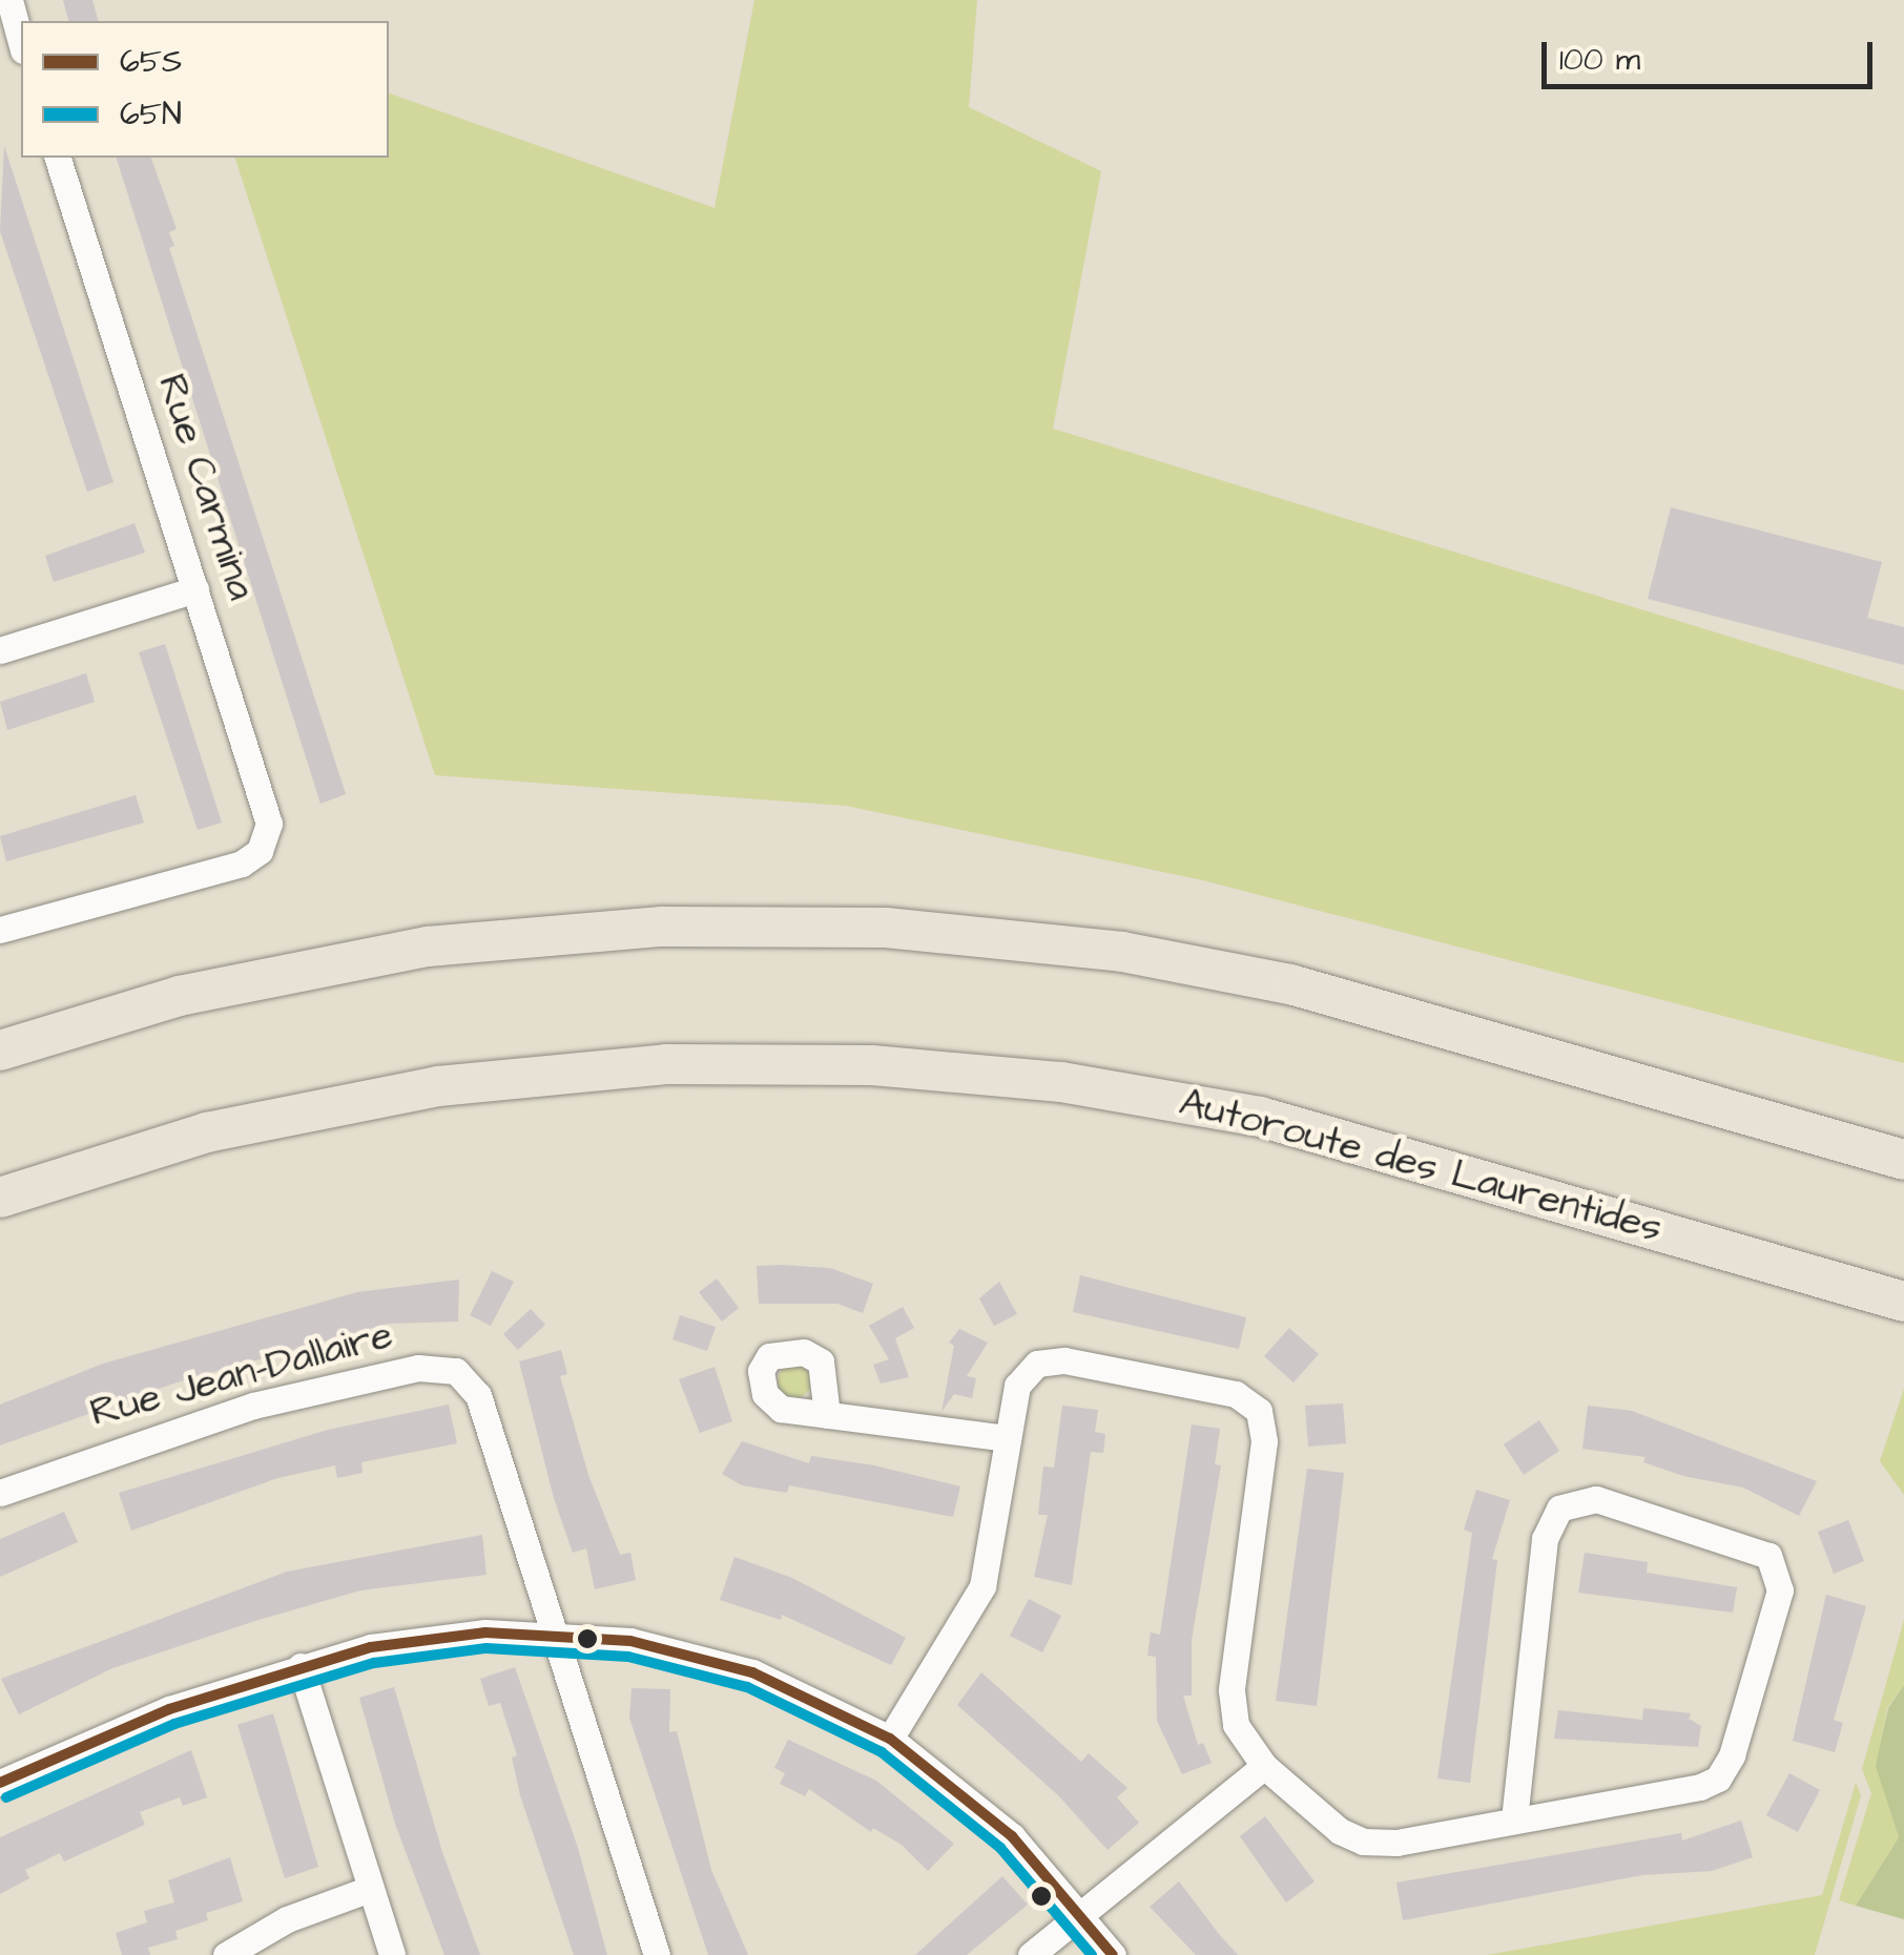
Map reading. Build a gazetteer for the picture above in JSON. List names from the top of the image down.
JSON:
{
  "streets": {
    "highway": ["Autoroute des Laurentides"],
    "street": ["Rue Carmina", "Rue Jean-Dallaire"]
  },
  "lines": ["transit line 65S", "transit line 65N"],
  "legend": ["65S", "65N"],
  "scale_bar": "100 m"
}
